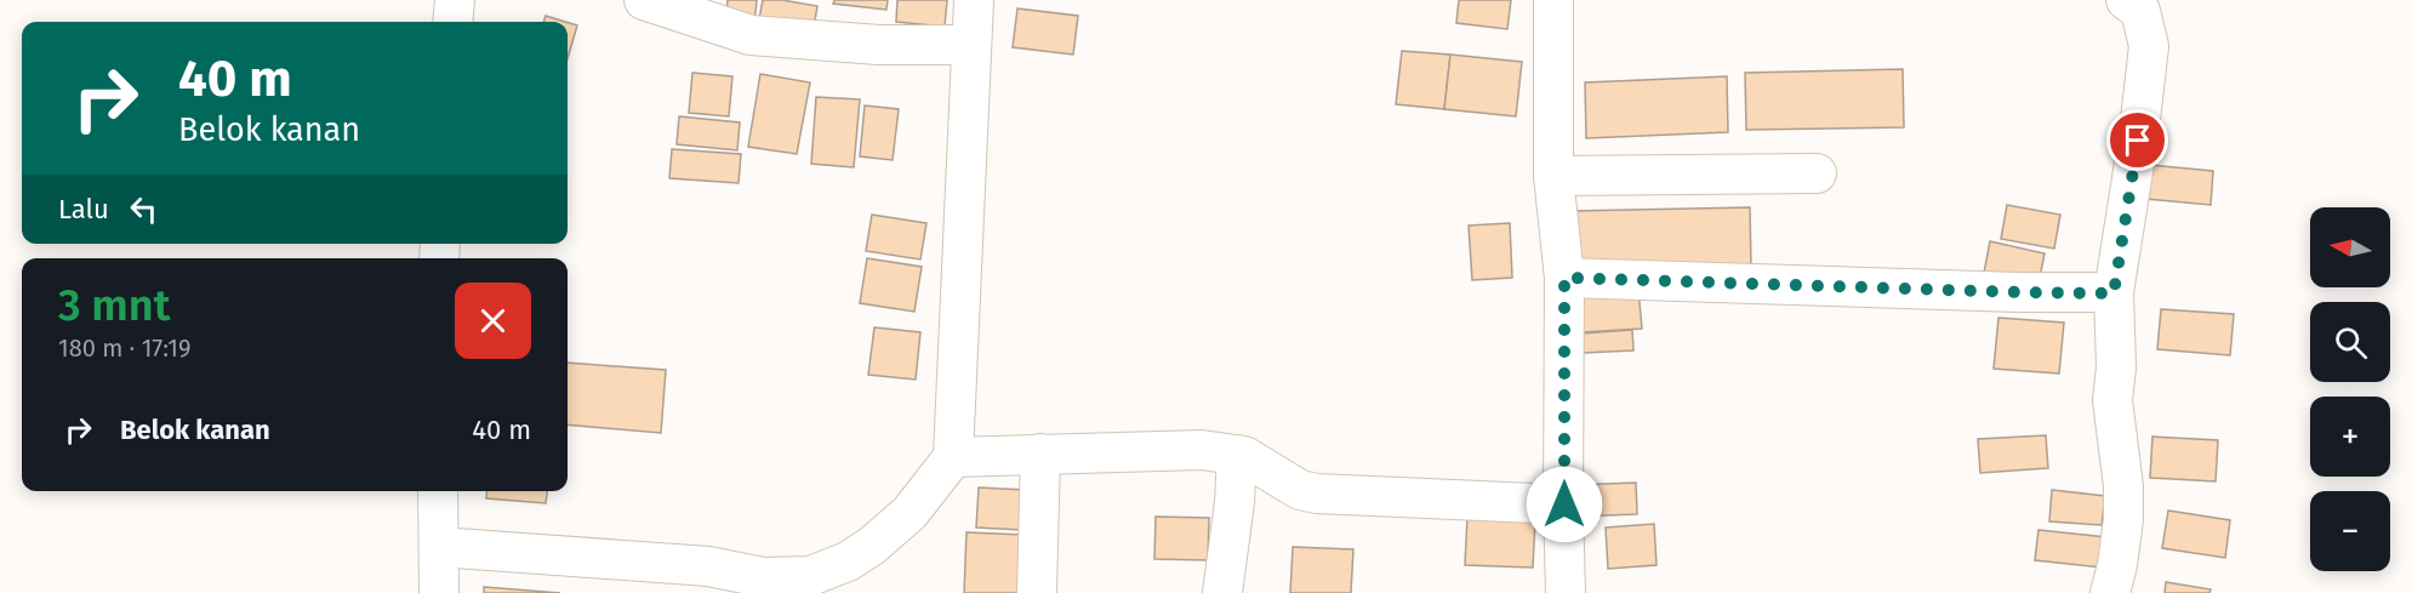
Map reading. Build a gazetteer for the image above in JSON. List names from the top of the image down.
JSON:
{
  "north": "left",
  "page": {
    "turn": ["40 m", "Belok kanan"],
    "then": "Lalu",
    "map_buttons": ["+", "−"],
    "heading": ["3 mnt", "180 m · 17:19"],
    "list": [
      {
        "name": "Belok kanan",
        "value": "40 m"
      }
    ]
  }
}
